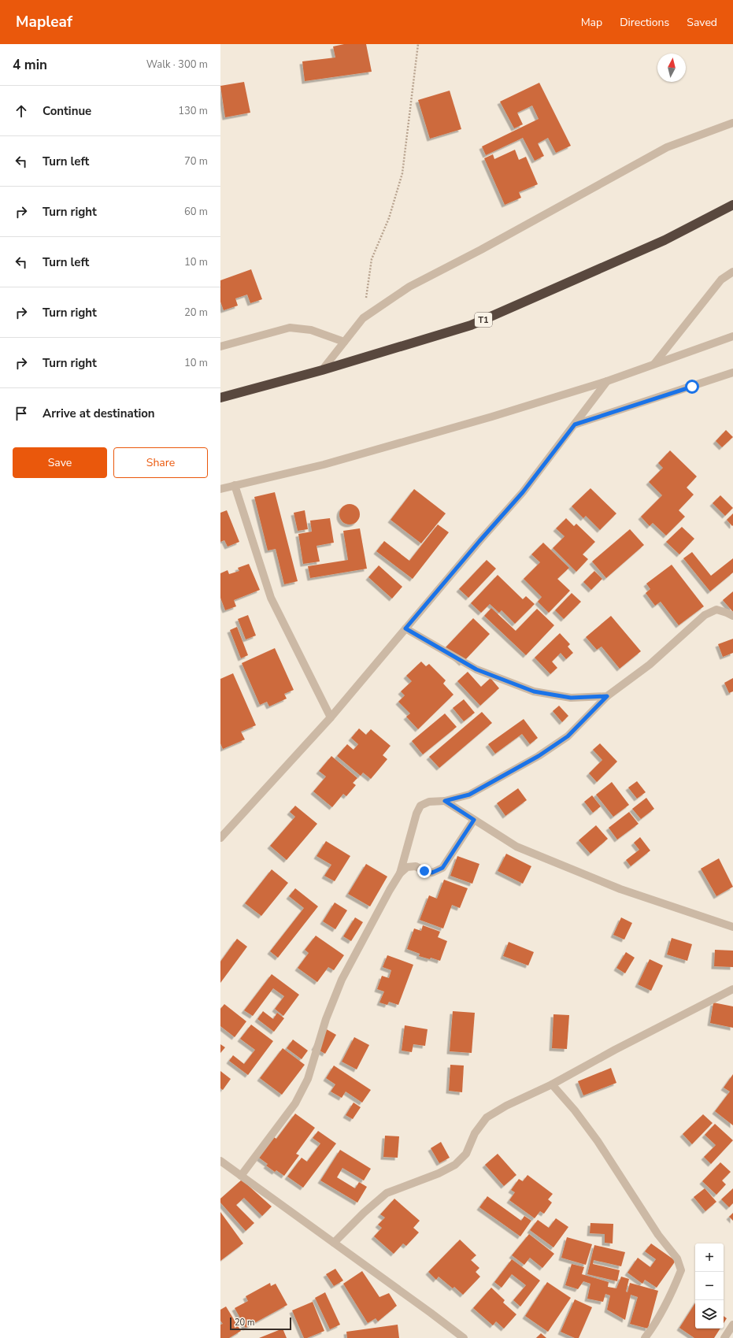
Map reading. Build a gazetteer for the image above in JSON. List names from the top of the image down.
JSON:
{
  "streets": {
    "highway": ["T1"]
  },
  "scale_bar": "20 m",
  "north": "top",
  "page": {
    "header": "Mapleaf",
    "nav": ["Map", "Directions", "Saved"],
    "heading": ["4 min", "Walk · 300 m"],
    "list": [
      ["Continue", "130 m"],
      ["Turn left", "70 m"],
      ["Turn right", "60 m"],
      ["Turn left", "10 m"],
      ["Turn right", "20 m"],
      ["Turn right", "10 m"],
      "Arrive at destination"
    ],
    "buttons": ["Save", "Share"],
    "map_buttons": ["+", "−"],
    "scale": "20 m"
  }
}
